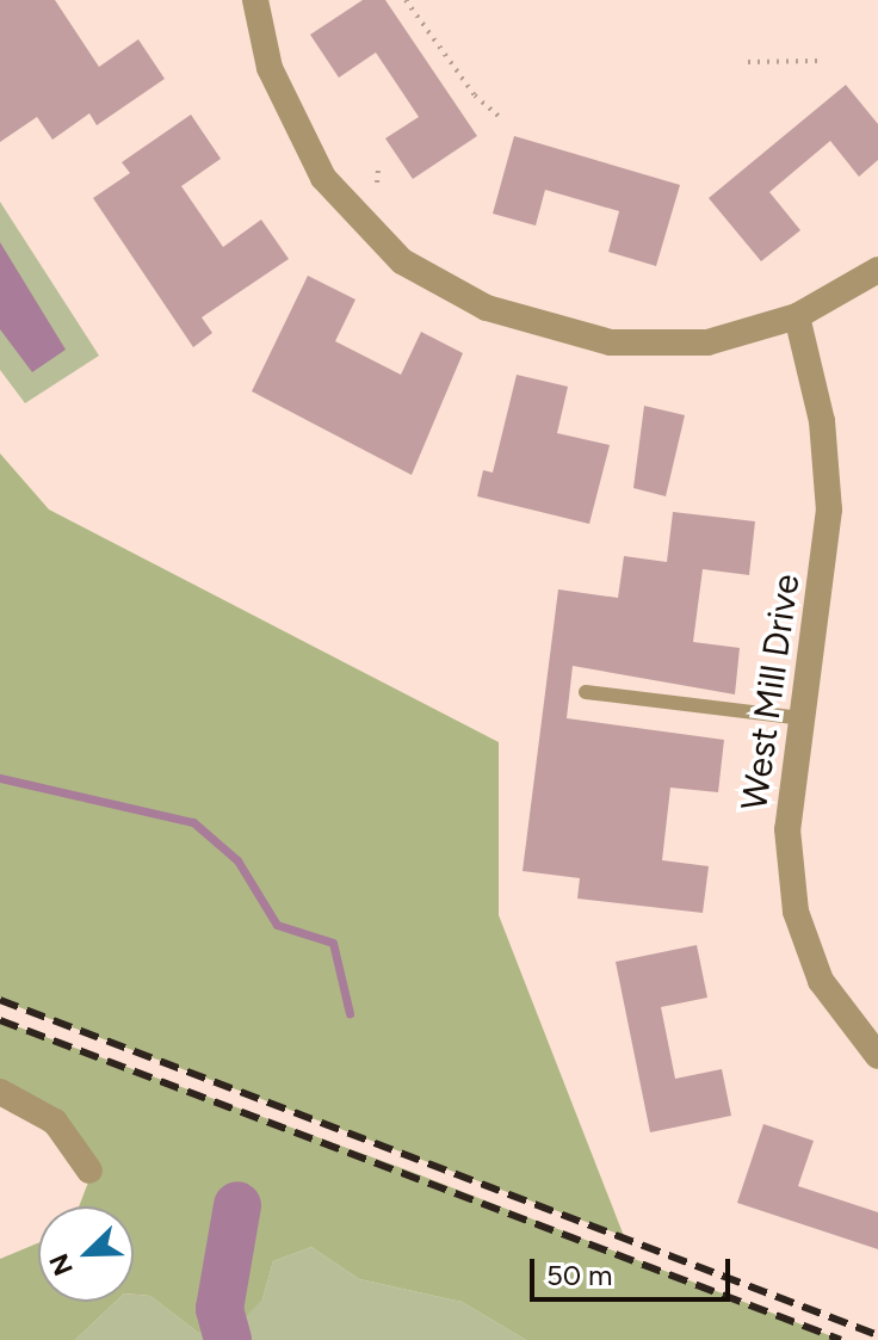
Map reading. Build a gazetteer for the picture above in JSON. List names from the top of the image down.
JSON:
{
  "streets": {
    "street": ["West Mill Drive"]
  },
  "scale_bar": "50 m",
  "north": "bottom left"
}
